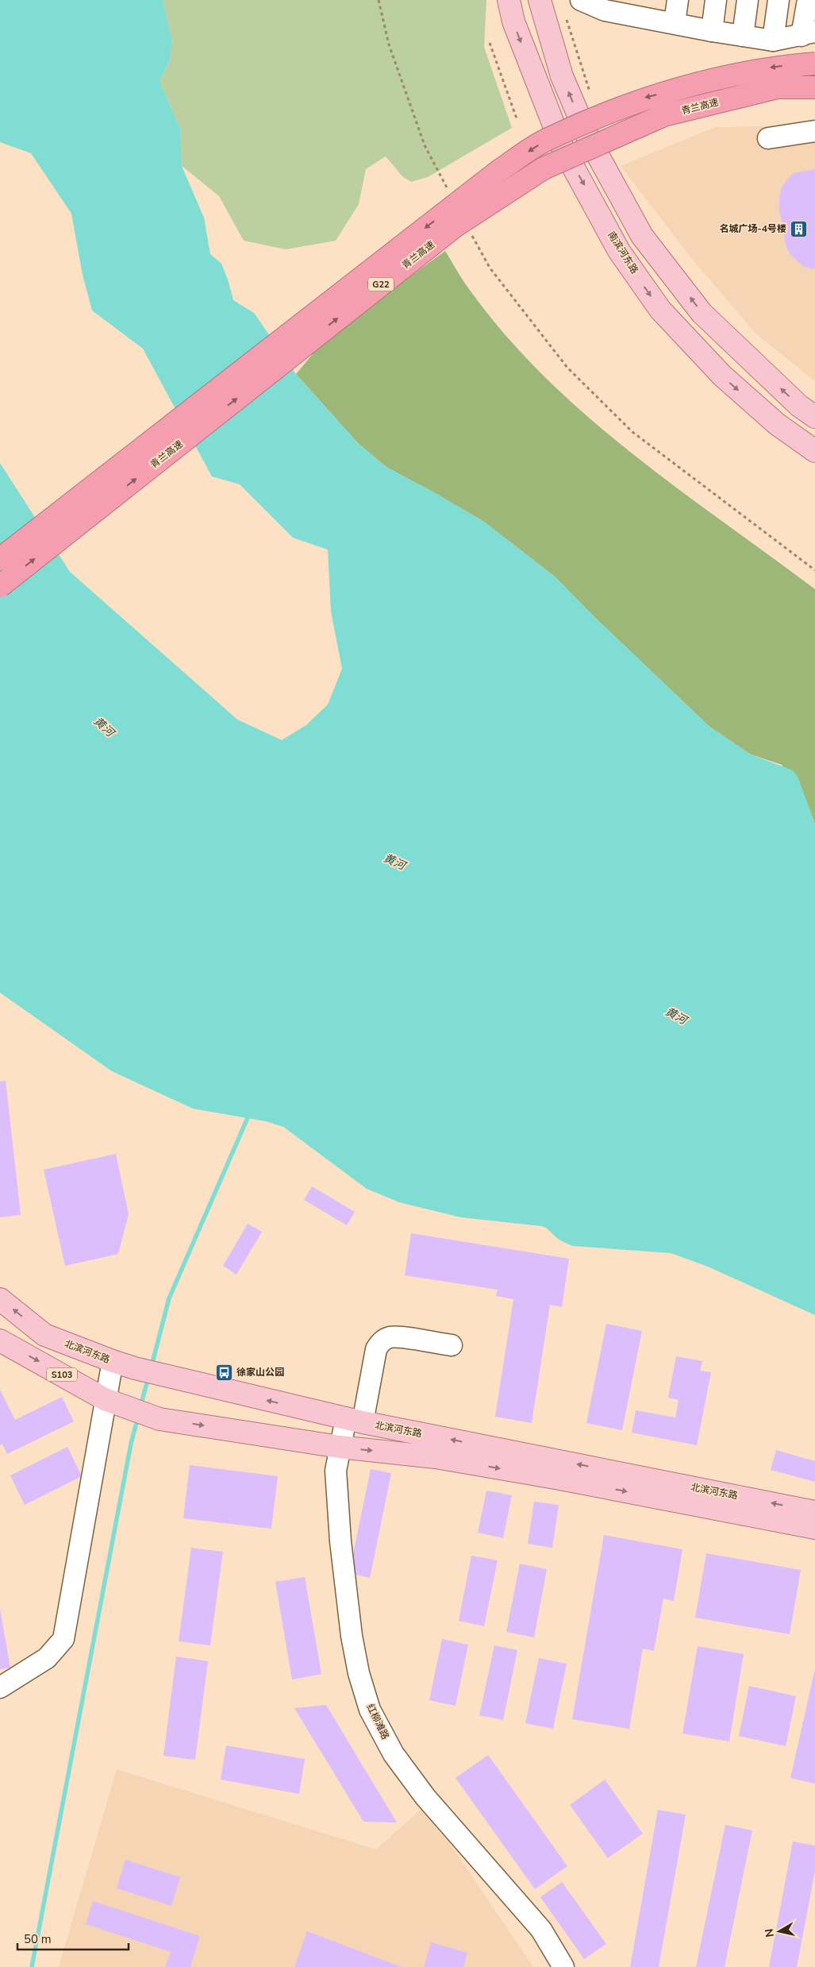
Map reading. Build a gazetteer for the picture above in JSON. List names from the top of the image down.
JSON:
{
  "streets": {
    "highway": ["青兰高速", "G22"],
    "main road": ["南滨河东路", "北滨河东路", "S103"],
    "street": ["红柳滩路"]
  },
  "crossings": [
    ["北滨河东路", "红柳滩路"]
  ],
  "water": ["黄河"],
  "places": {
    "building": ["名城广场-4号楼"],
    "bus stop": ["徐家山公园"]
  },
  "scale_bar": "50 m",
  "north": "left"
}
